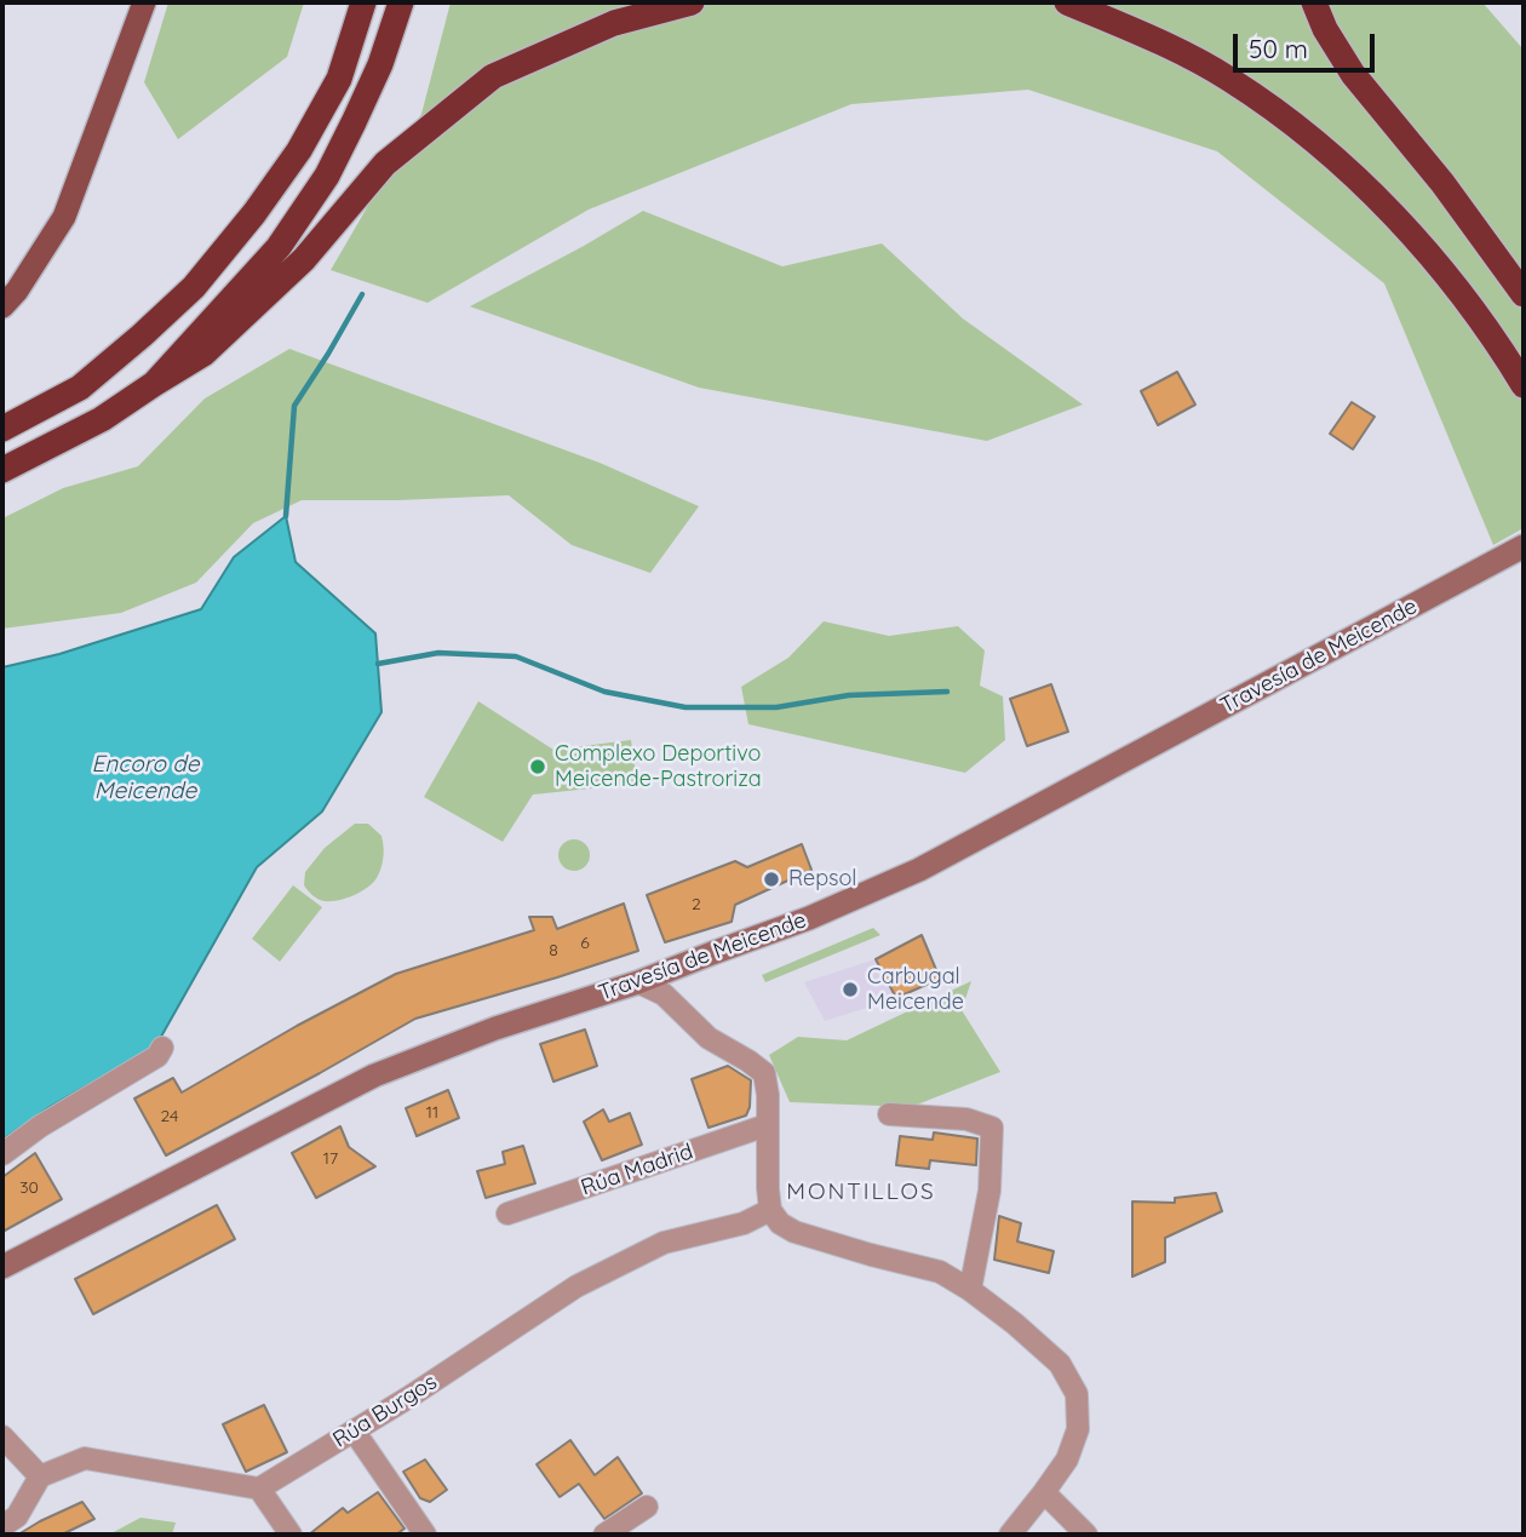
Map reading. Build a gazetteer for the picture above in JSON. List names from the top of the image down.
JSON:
{
  "streets": {
    "main road": ["Travesía de Meicende"],
    "street": ["Rúa Madrid", "Rúa Burgos"]
  },
  "districts": ["MONTILLOS"],
  "water": ["Encoro de Meicende"],
  "places": ["Complexo Deportivo Meicende-Pastroriza", "Repsol", "Carbugal Meicende"],
  "house_numbers": [
    "2",
    "6",
    "8",
    "11",
    "24",
    "17",
    "30"
  ],
  "scale_bar": "50 m"
}
